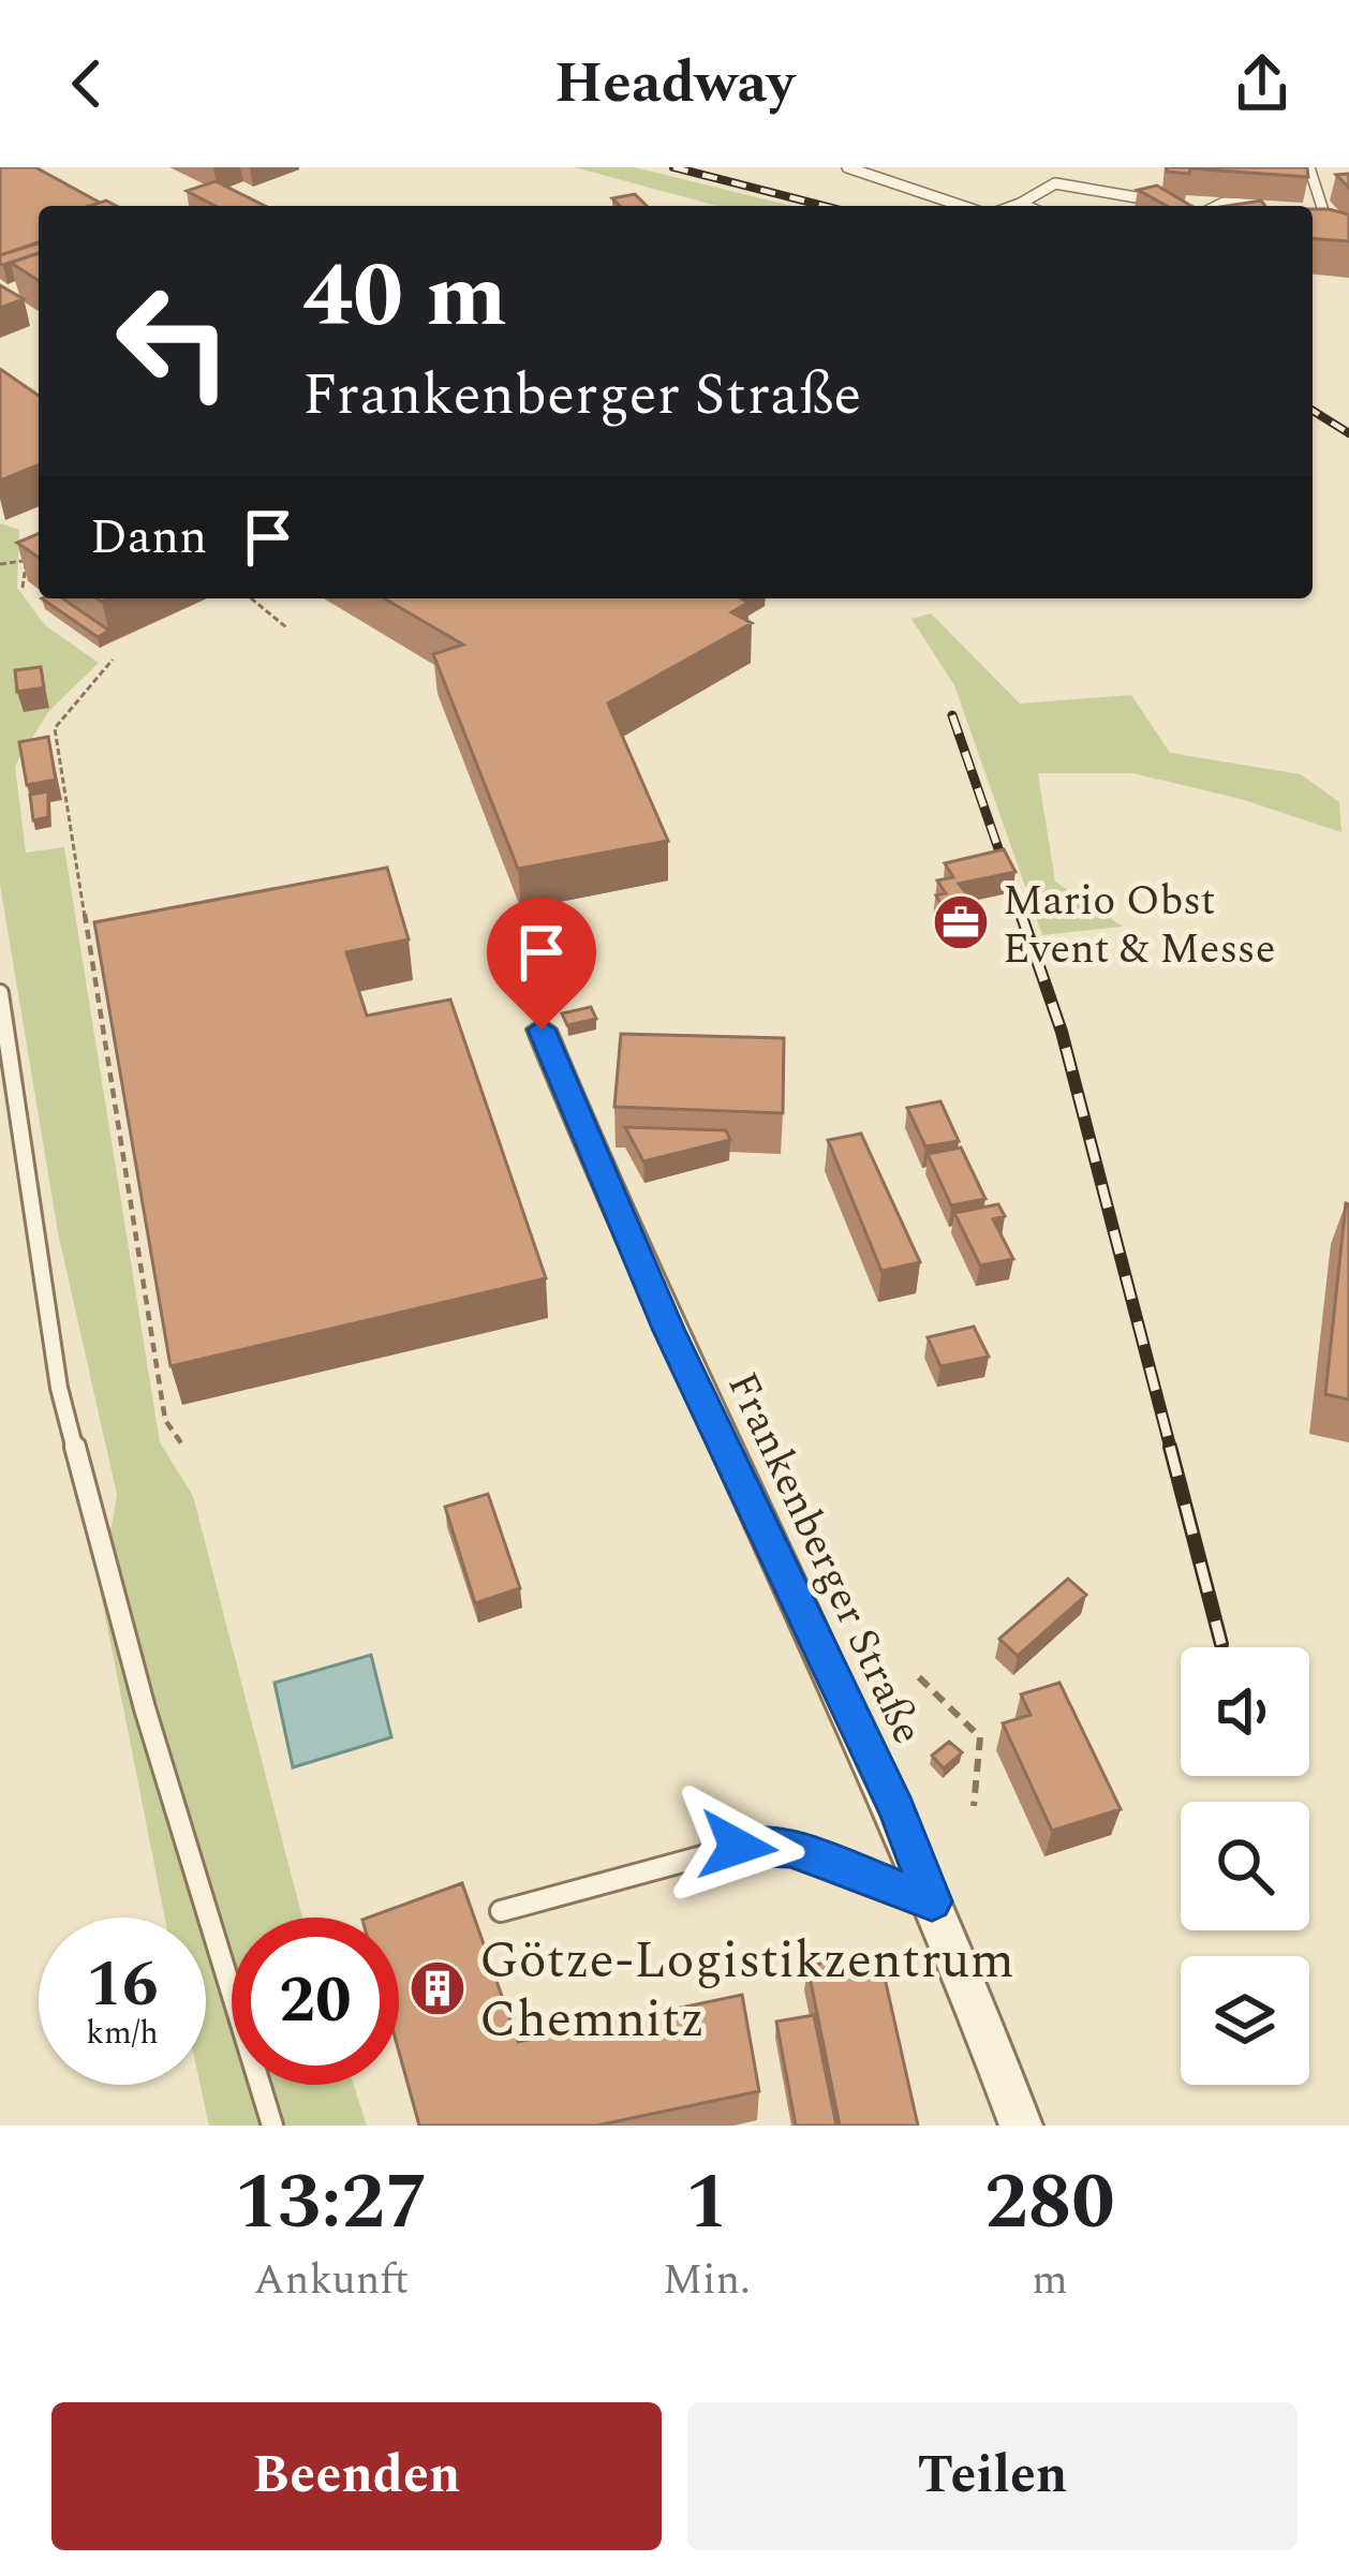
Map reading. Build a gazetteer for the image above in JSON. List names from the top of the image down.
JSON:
{
  "streets": {
    "street": ["Frankenberger Straße"]
  },
  "places": {
    "office": ["Mario Obst Event & Messe"],
    "building": ["Götze-Logistikzentrum Chemnitz"]
  },
  "page": {
    "header": "Headway",
    "turn": ["40 m", "Frankenberger Straße"],
    "then": "Dann",
    "speed": "16 km/h",
    "limit": "20",
    "eta": [
      "13:27",
      "Ankunft",
      "1",
      "Min.",
      "280",
      "m"
    ],
    "buttons": ["Beenden", "Teilen"]
  }
}
